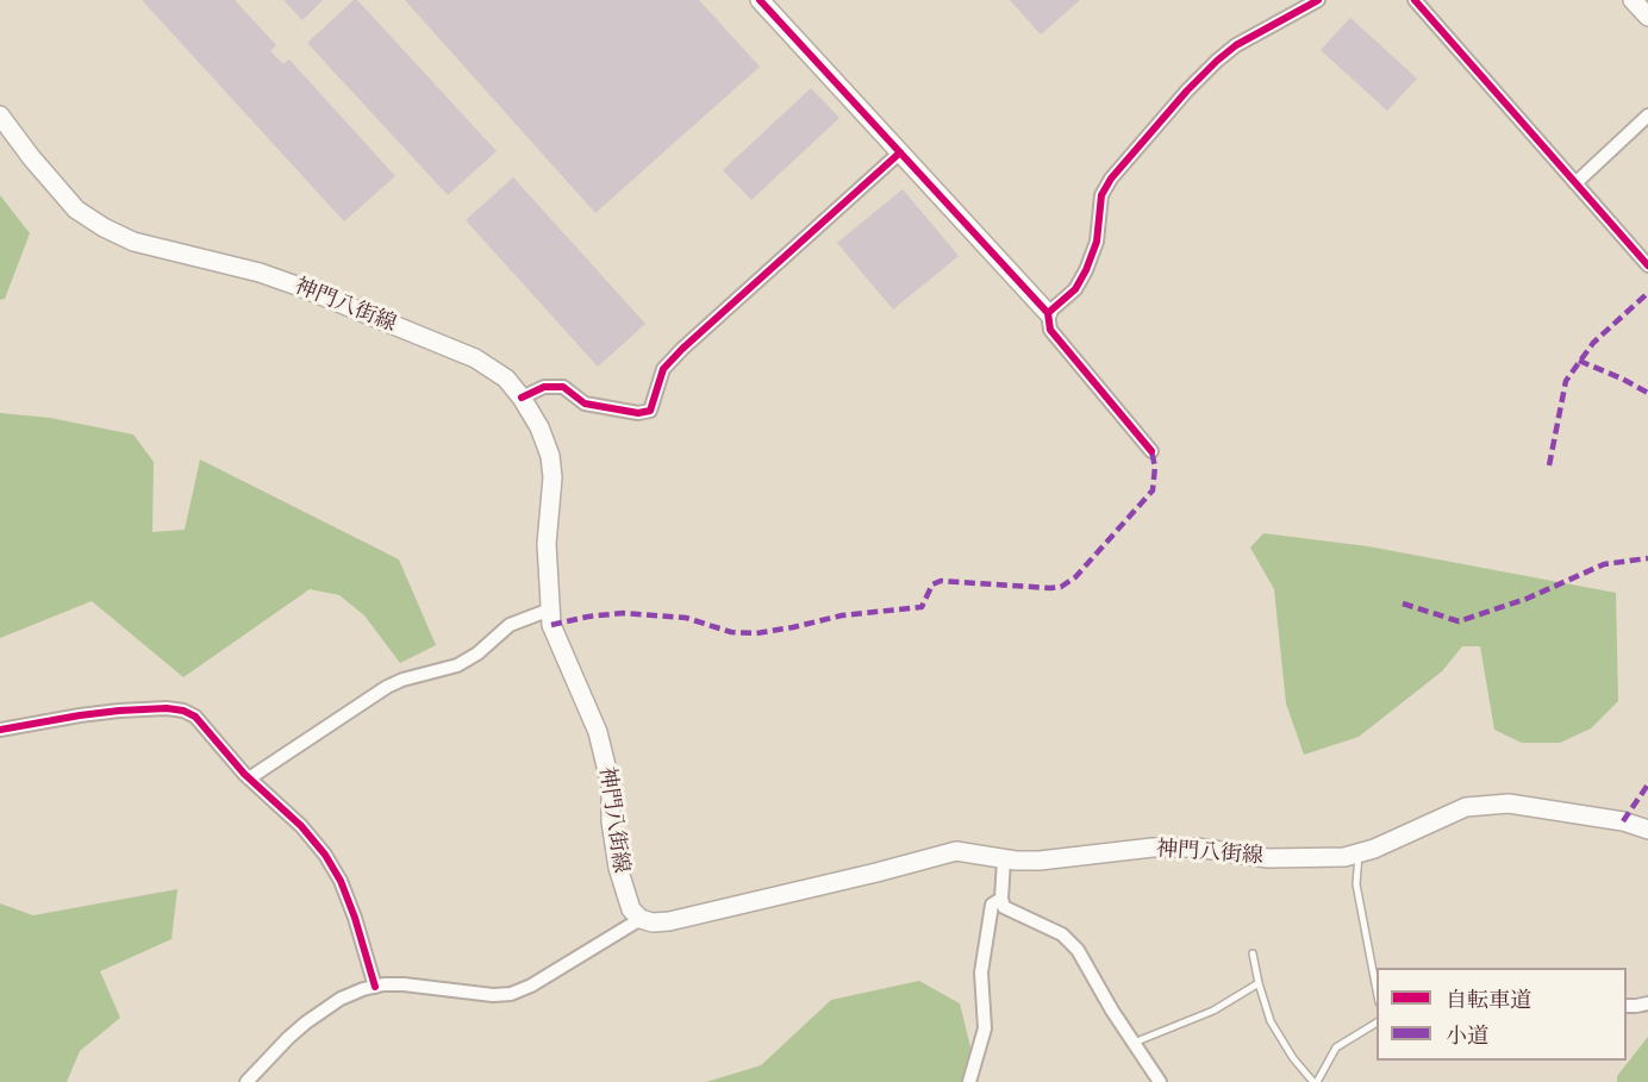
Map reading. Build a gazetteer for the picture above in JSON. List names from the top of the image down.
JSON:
{
  "streets": {
    "main road": ["神門八街線"]
  },
  "legend": ["自転車道", "小道"]
}
